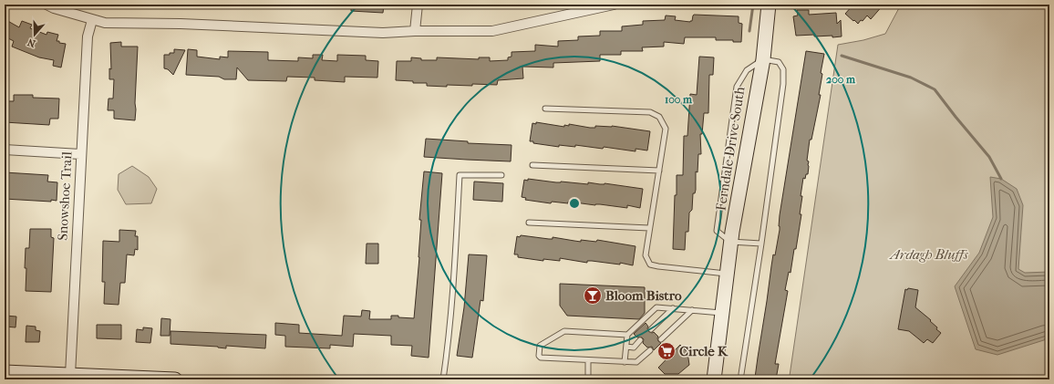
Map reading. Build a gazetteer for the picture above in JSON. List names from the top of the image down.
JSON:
{
  "streets": {
    "main road": ["Ferndale Drive South"],
    "street": ["Snowshoe Trail"]
  },
  "parks": ["Ardagh Bluffs"],
  "places": {
    "bar": ["Bloom Bistro"],
    "supermarket": ["Circle K"]
  },
  "north": "bottom",
  "rings": ["200 m", "100 m"]
}
